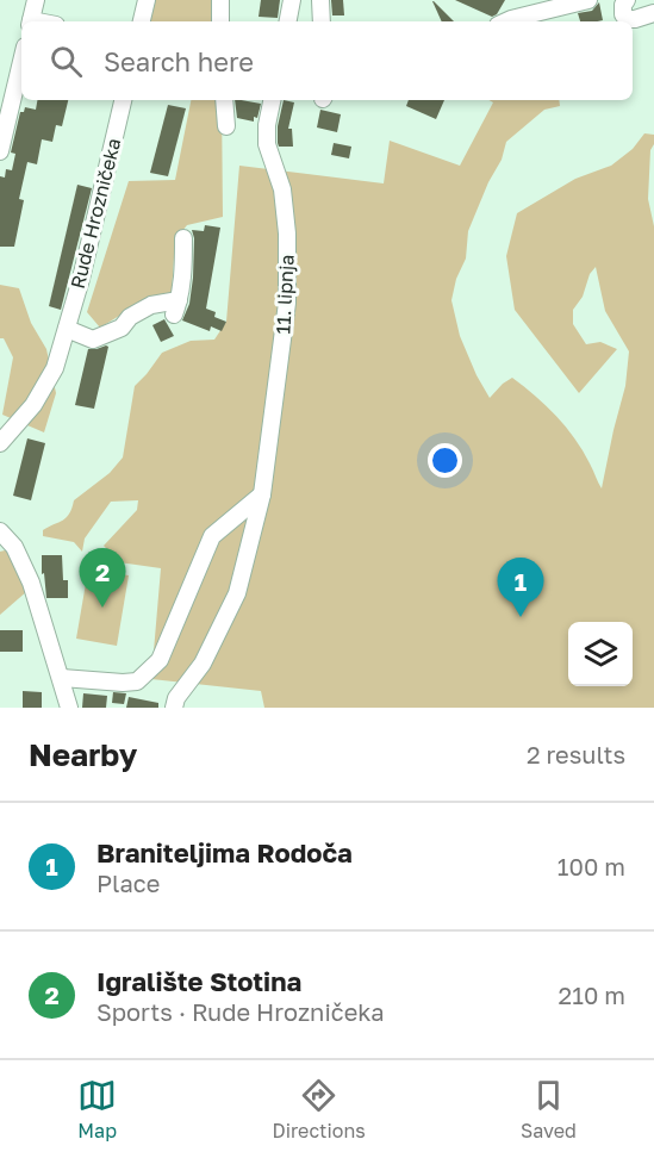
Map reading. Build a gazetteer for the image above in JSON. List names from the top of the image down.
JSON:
{
  "streets": {
    "street": ["Rude Hrozničeka", "11. lipnja"]
  },
  "page": {
    "search": "Search here",
    "pins": ["2", "1"],
    "heading": ["Nearby", "2 results"],
    "list": [
      {
        "mark": "1",
        "name": "Braniteljima Rodoča",
        "note": "Place",
        "value": "100 m"
      },
      {
        "mark": "2",
        "name": "Igralište Stotina",
        "note": "Sports · Rude Hrozničeka",
        "value": "210 m"
      }
    ],
    "nav": ["Map", "Directions", "Saved"]
  }
}
